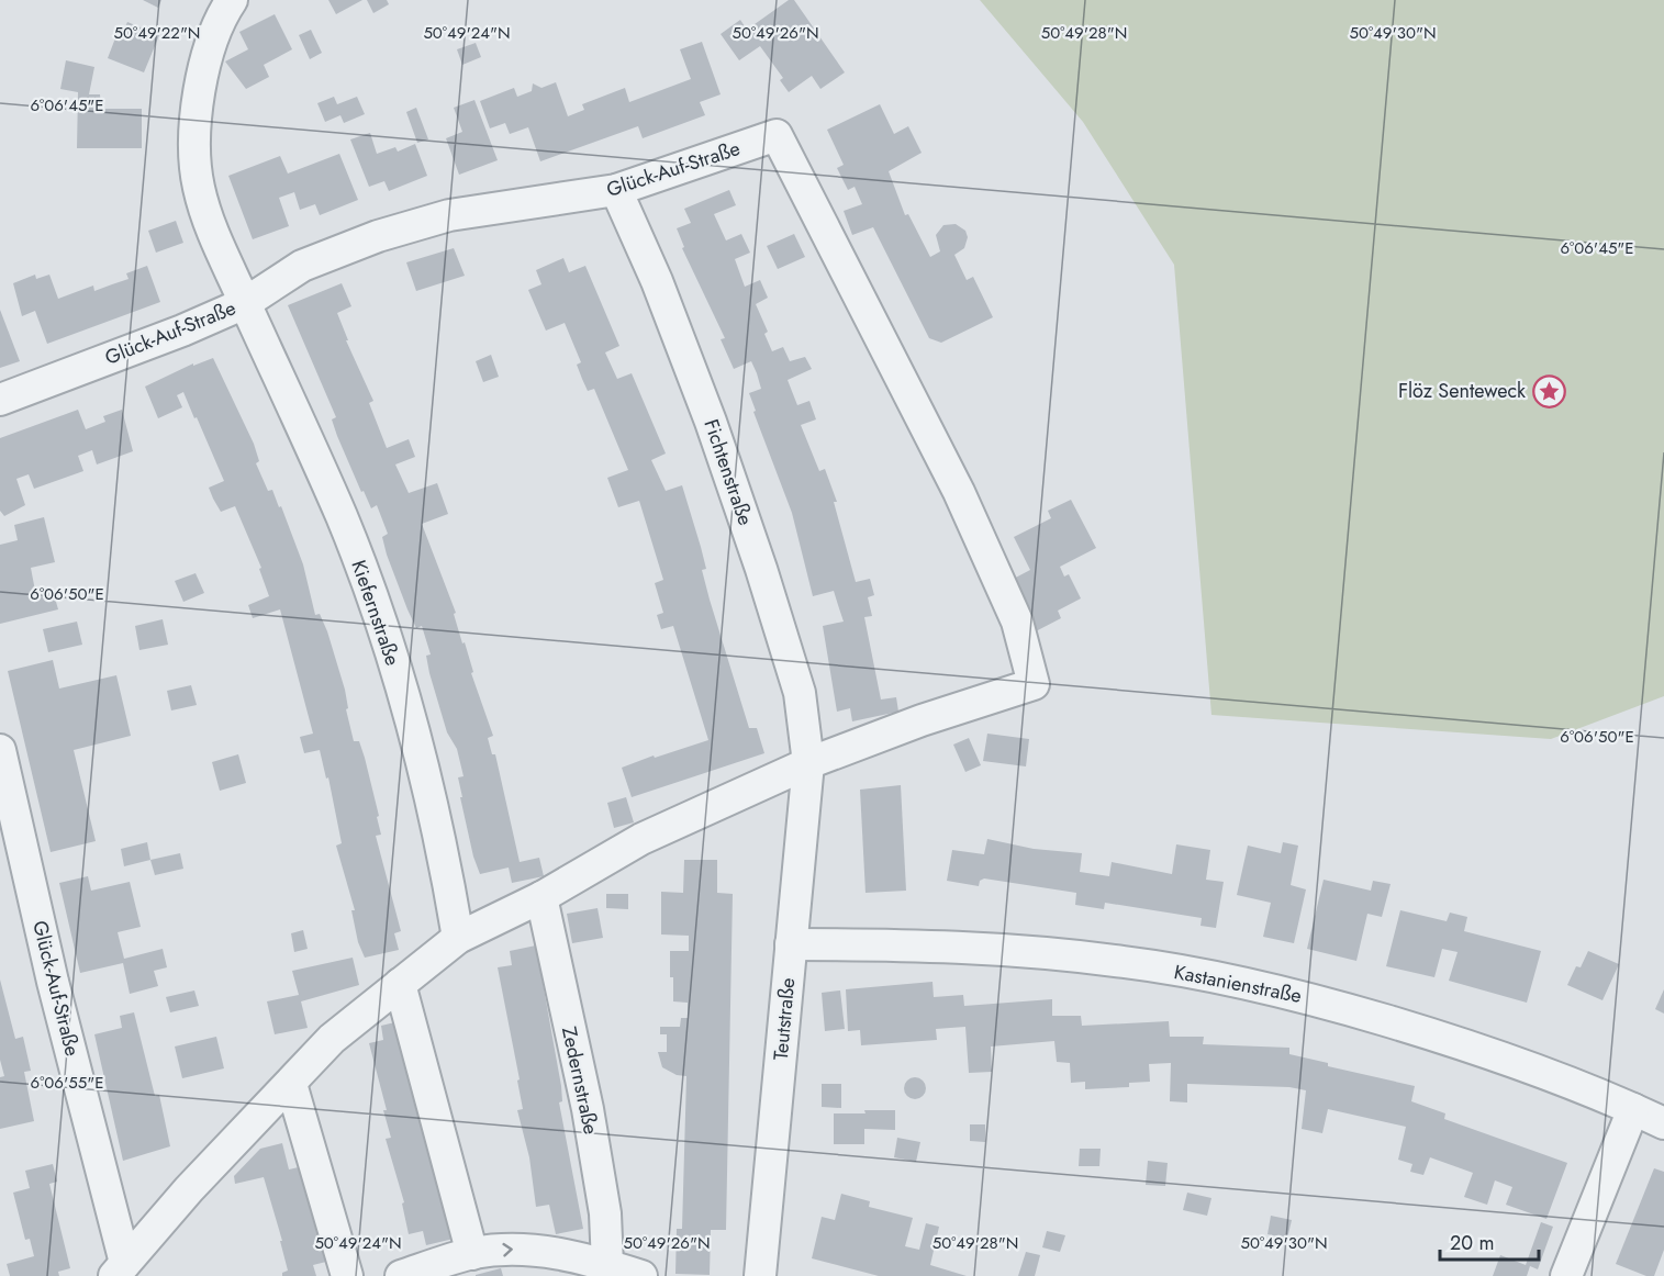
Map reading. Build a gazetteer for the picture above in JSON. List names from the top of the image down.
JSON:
{
  "streets": {
    "street": [
      "Glück-Auf-Straße",
      "Fichtenstraße",
      "Kiefernstraße",
      "Kastanienstraße",
      "Teutstraße",
      "Zedernstraße"
    ]
  },
  "crossings": [
    ["Glück-Auf-Straße", "Fichtenstraße"],
    ["Glück-Auf-Straße", "Kiefernstraße"],
    ["Glück-Auf-Straße", "Teutstraße"],
    ["Fichtenstraße", "Teutstraße"],
    ["Kastanienstraße", "Teutstraße"]
  ],
  "places": {
    "place": ["Flöz Senteweck"]
  },
  "scale_bar": "20 m",
  "coordinates": [
    "50°49'22\"N",
    "50°49'24\"N",
    "50°49'26\"N",
    "50°49'28\"N",
    "50°49'30\"N",
    "6°06'45\"E",
    "6°06'50\"E",
    "6°06'55\"E"
  ]
}
